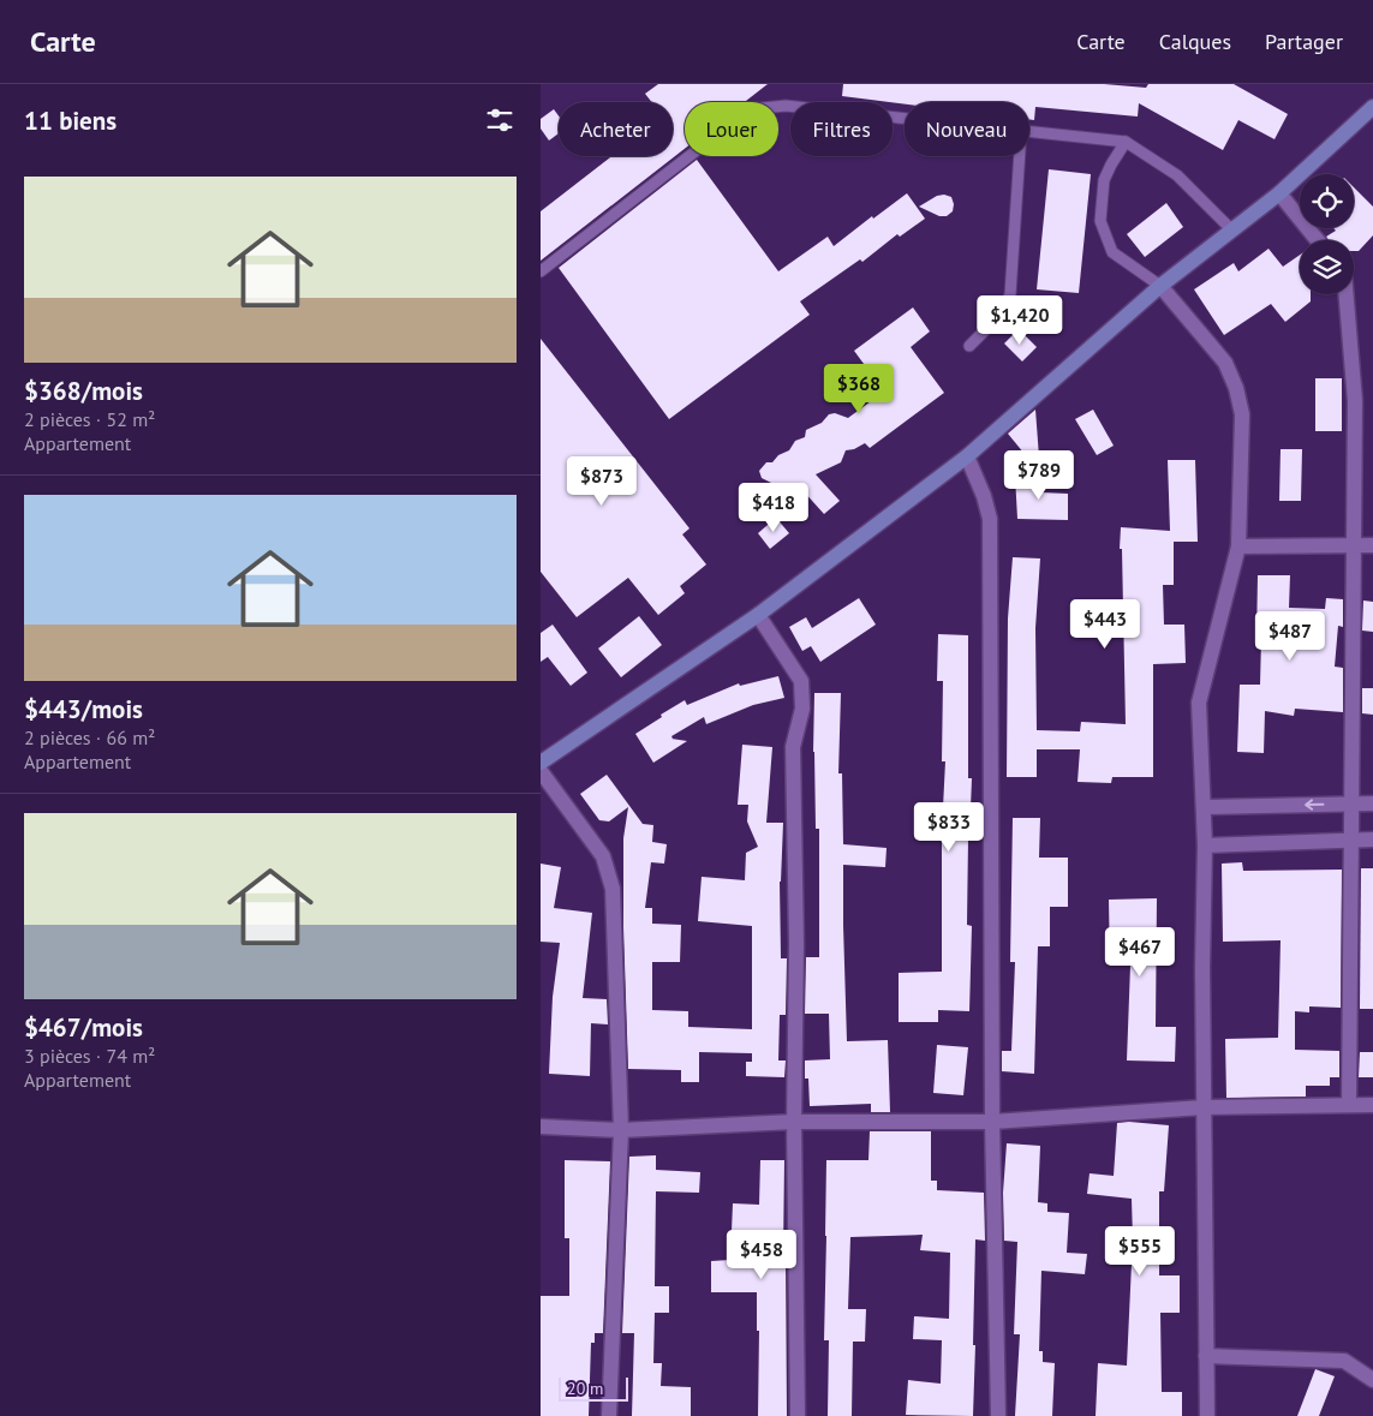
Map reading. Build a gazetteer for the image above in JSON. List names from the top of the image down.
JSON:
{
  "scale_bar": "20 m",
  "page": {
    "header": "Carte",
    "nav": ["Carte", "Calques", "Partager"],
    "heading": "11 biens",
    "chip": [
      "Acheter",
      "Louer",
      "Filtres",
      "Nouveau"
    ],
    "list": [
      {
        "name": "$368/mois",
        "note": "2 pièces · 52 m² · Appartement"
      },
      {
        "name": "$443/mois",
        "note": "2 pièces · 66 m² · Appartement"
      },
      {
        "name": "$467/mois",
        "note": "3 pièces · 74 m² · Appartement"
      }
    ],
    "price": [
      "$1,420",
      "$368",
      "$789",
      "$873",
      "$418",
      "$443",
      "$487",
      "$833",
      "$467",
      "$555",
      "$458"
    ],
    "scale": "20 m"
  }
}
